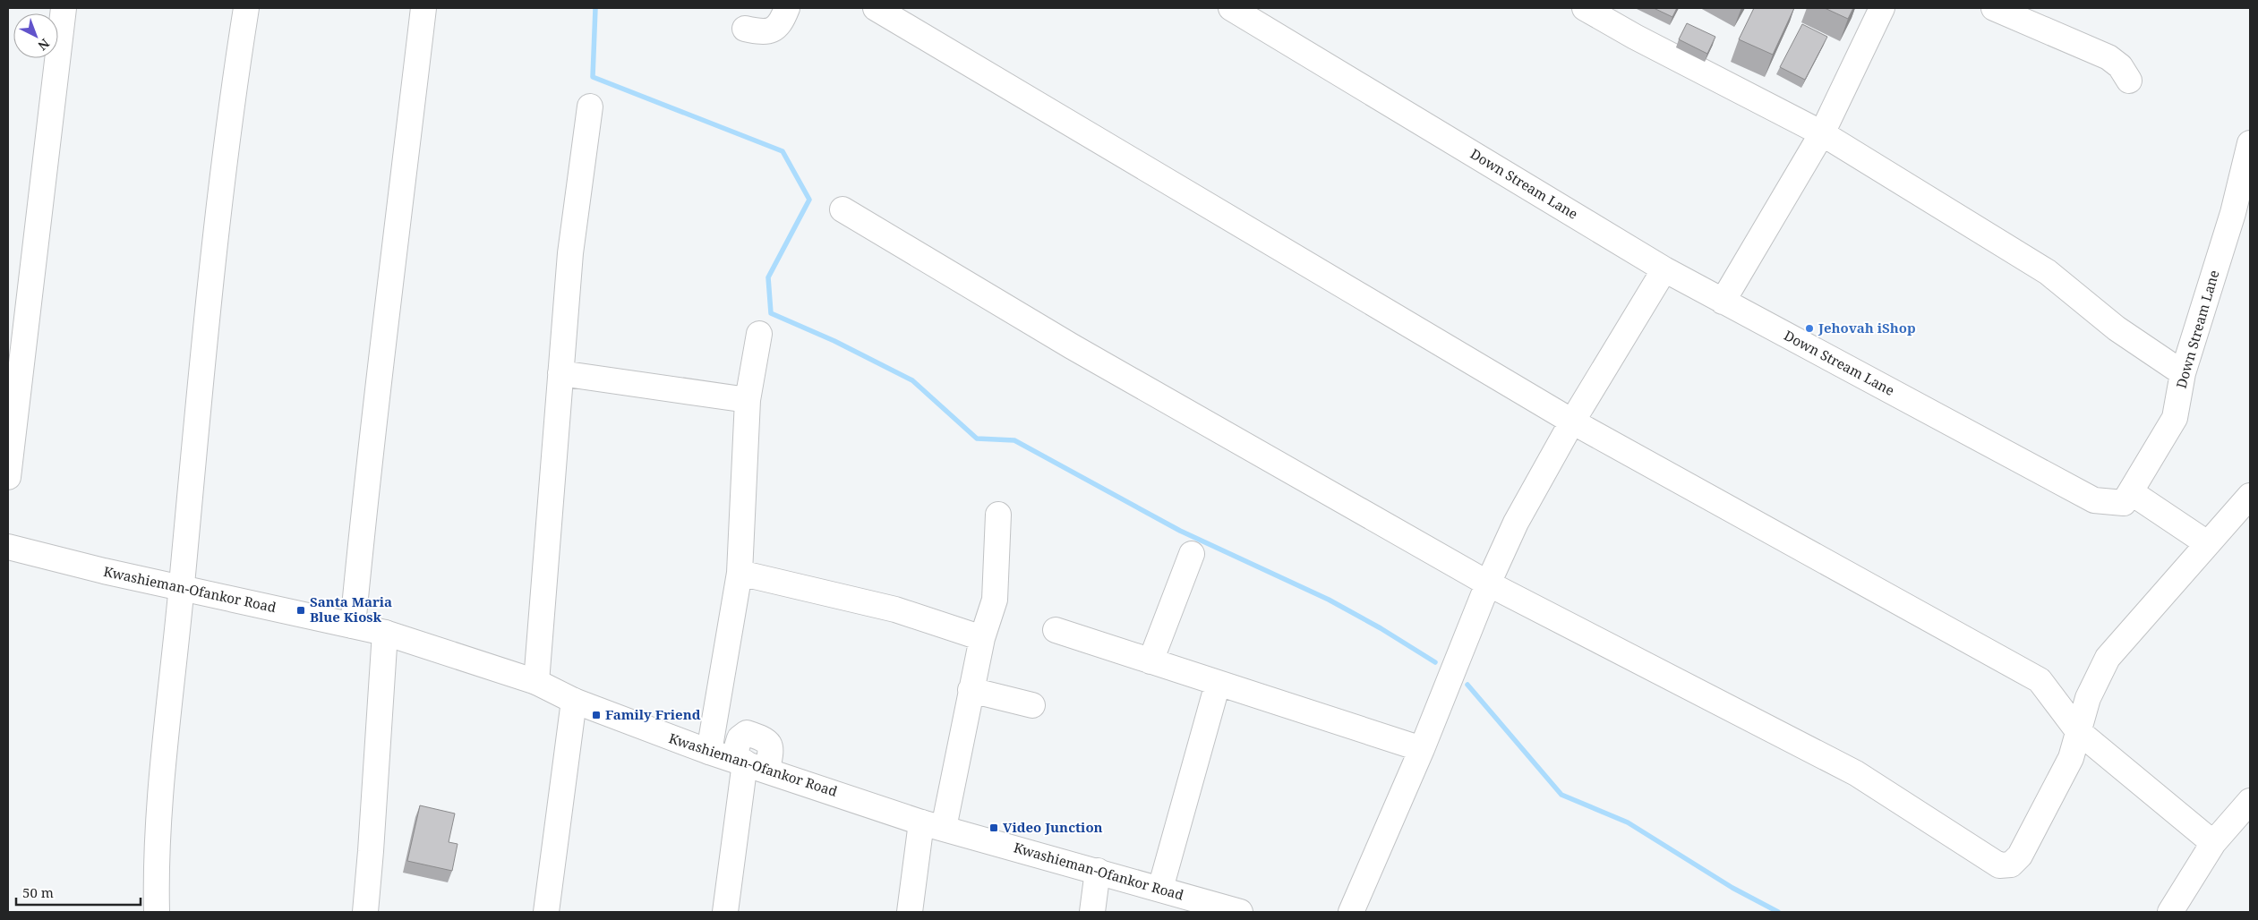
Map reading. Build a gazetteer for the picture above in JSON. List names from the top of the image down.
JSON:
{
  "streets": {
    "street": ["Down Stream Lane", "Kwashieman-Ofankor Road"]
  },
  "places": {
    "other": ["Jehovah iShop"],
    "transit": ["Santa Maria Blue Kiosk", "Family Friend", "Video Junction"]
  },
  "scale_bar": "50 m",
  "north": "bottom right"
}
